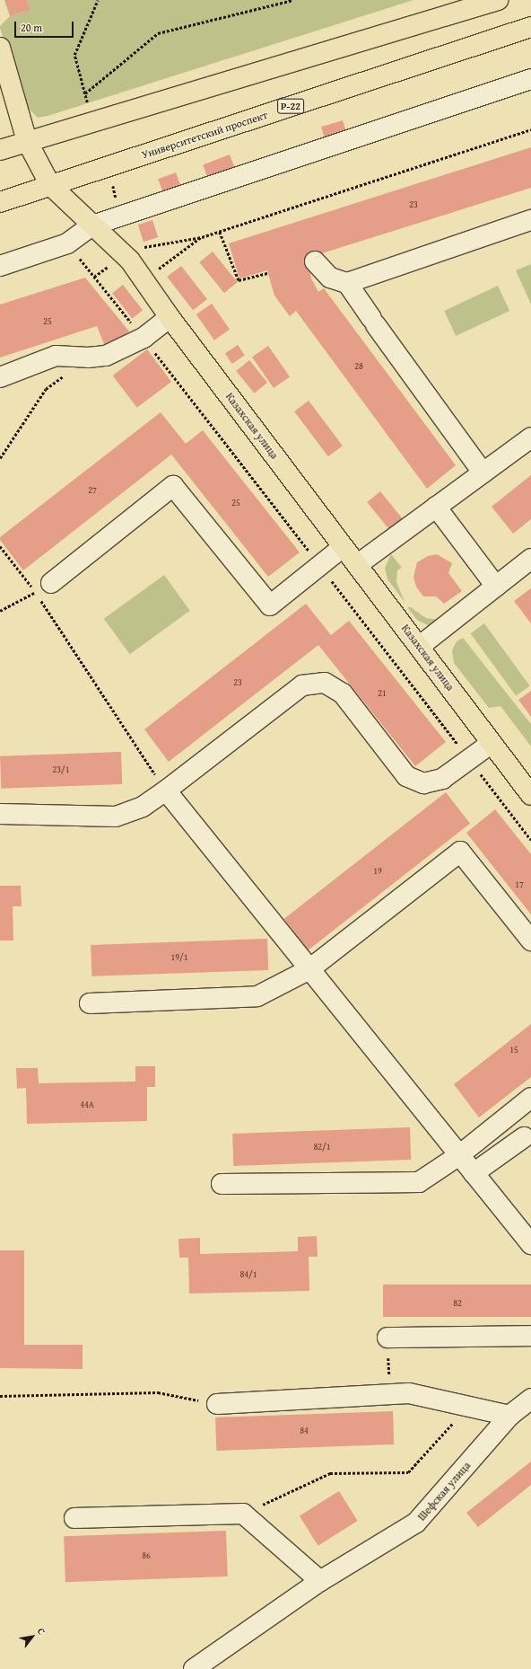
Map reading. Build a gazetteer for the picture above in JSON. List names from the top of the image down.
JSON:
{
  "streets": {
    "main road": ["Р-22", "Университетский проспект", "Казахская улица"],
    "street": ["Шефская улица"]
  },
  "crossings": [
    ["Университетский проспект", "Казахская улица"]
  ],
  "house_numbers": [
    "23",
    "25",
    "28",
    "27",
    "25",
    "23",
    "21",
    "23/1",
    "19",
    "17",
    "19/1",
    "15",
    "44А",
    "82/1",
    "84/1",
    "82",
    "84",
    "86"
  ],
  "scale_bar": "20 m",
  "north": "top right"
}
